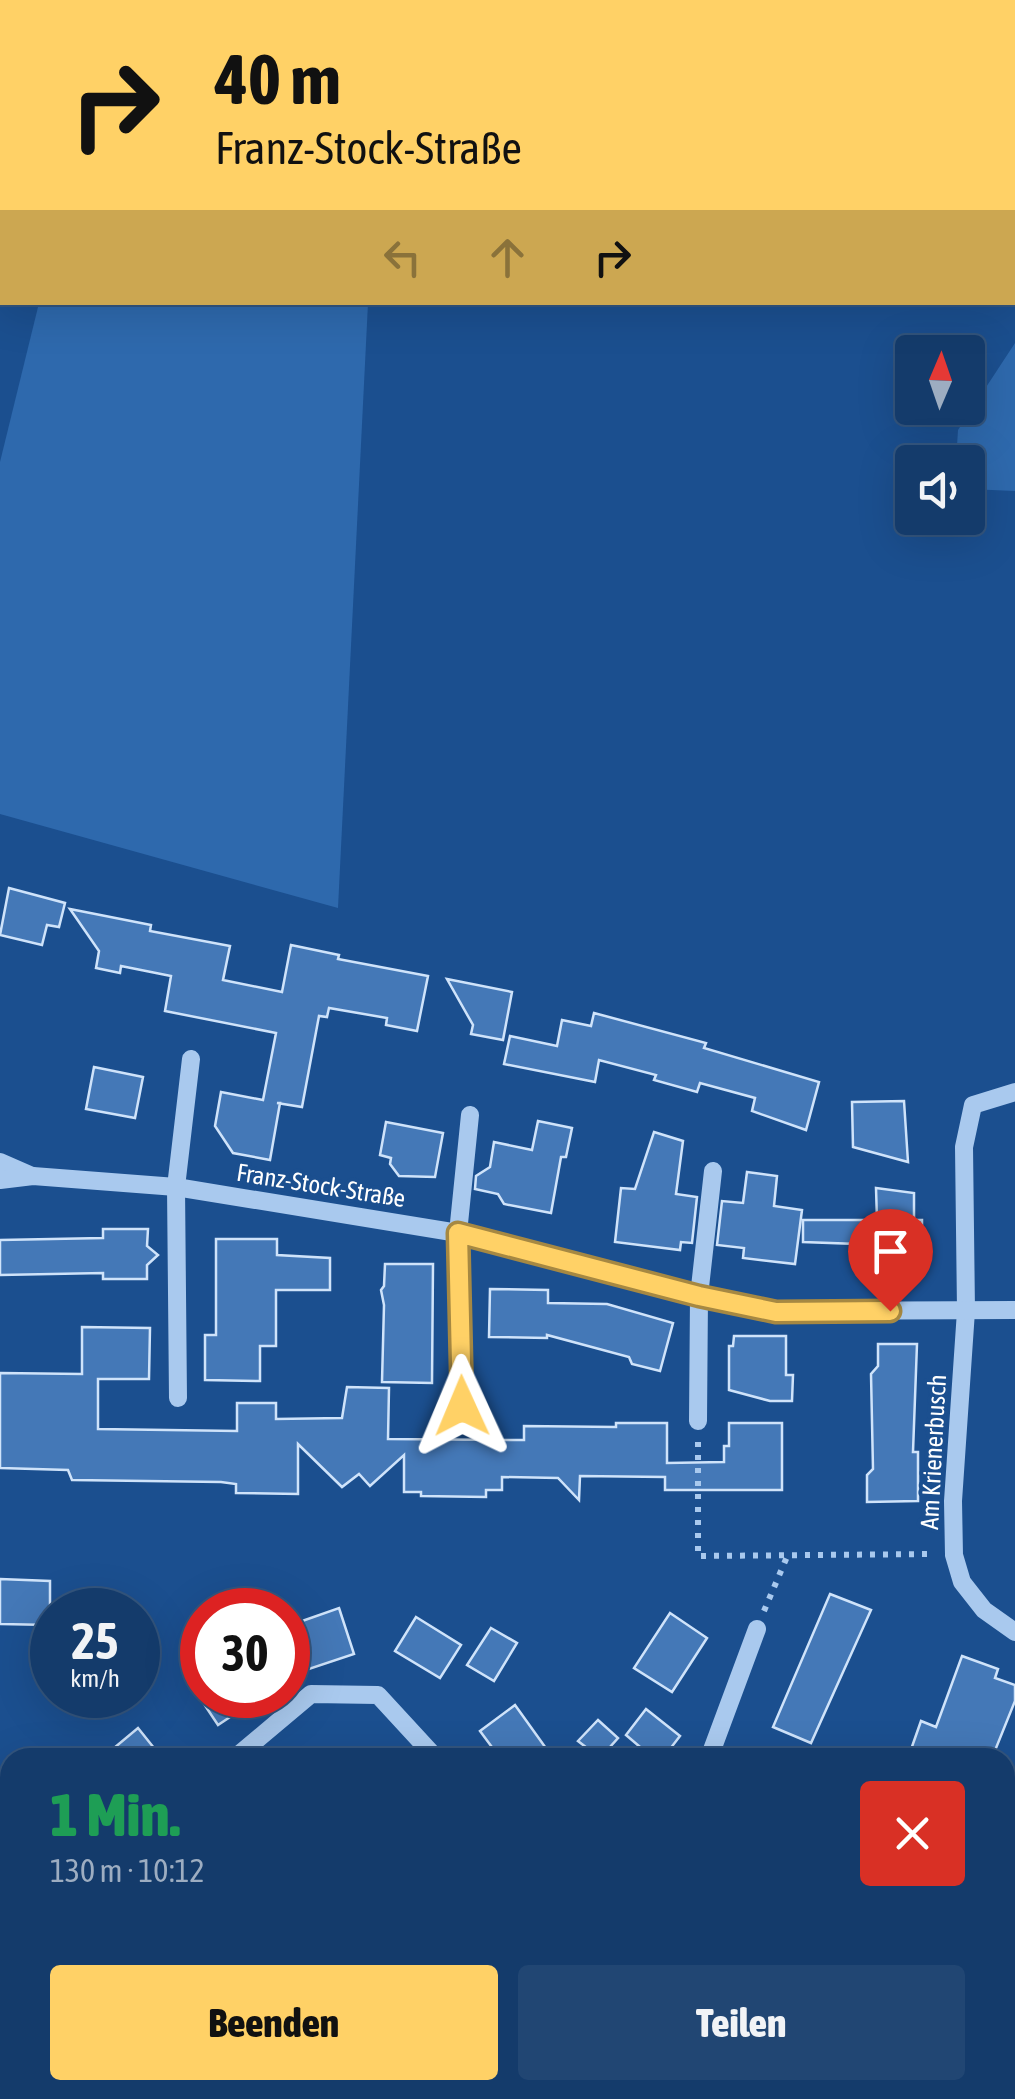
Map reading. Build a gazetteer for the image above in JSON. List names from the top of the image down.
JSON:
{
  "streets": {
    "street": ["Franz-Stock-Straße", "Am Krienerbusch"]
  },
  "crossings": [
    ["Franz-Stock-Straße", "Am Krienerbusch"]
  ],
  "north": "top",
  "page": {
    "turn": ["40 m", "Franz-Stock-Straße"],
    "speed": "25 km/h",
    "limit": "30",
    "heading": ["1 Min.", "130 m · 10:12"],
    "buttons": ["Beenden", "Teilen"]
  }
}
